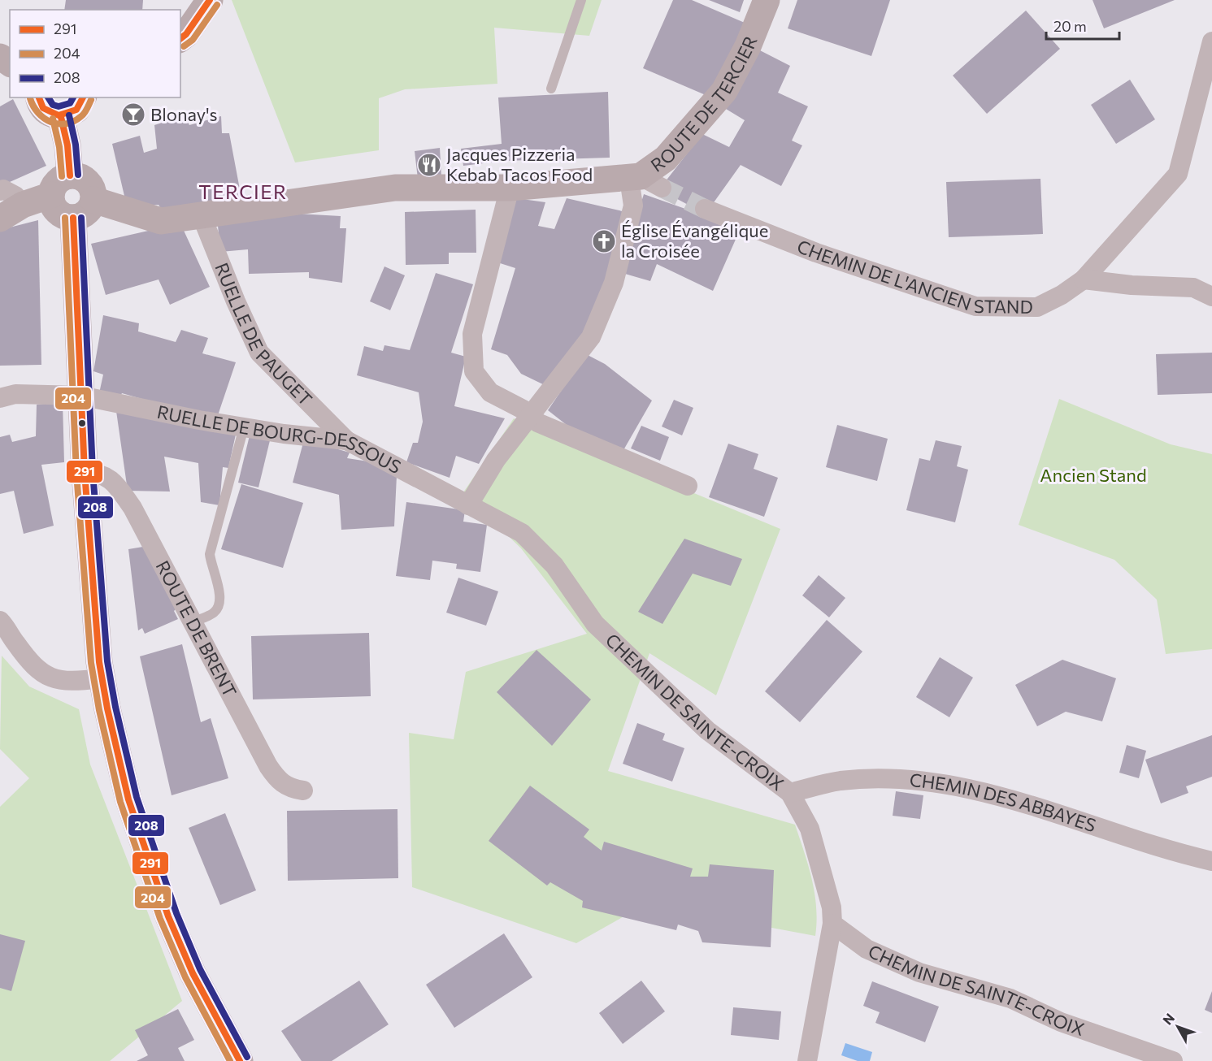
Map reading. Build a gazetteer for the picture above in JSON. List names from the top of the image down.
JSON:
{
  "streets": {
    "main road": ["ROUTE DE TERCIER"],
    "street": [
      "CHEMIN DE L'ANCIEN STAND",
      "RUELLE DE PAUGET",
      "RUELLE DE BOURG-DESSOUS",
      "ROUTE DE BRENT",
      "CHEMIN DE SAINTE-CROIX",
      "CHEMIN DES ABBAYES"
    ]
  },
  "crossings": [
    ["ROUTE DE TERCIER", "RUELLE DE PAUGET"],
    ["RUELLE DE PAUGET", "RUELLE DE BOURG-DESSOUS"],
    ["RUELLE DE BOURG-DESSOUS", "CHEMIN DE SAINTE-CROIX"],
    ["CHEMIN DE SAINTE-CROIX", "CHEMIN DES ABBAYES"]
  ],
  "districts": ["TERCIER"],
  "parks": ["Ancien Stand"],
  "places": {
    "bar": ["Blonay's"],
    "restaurant": ["Jacques Pizzeria Kebab Tacos Food"],
    "church": ["Église Évangélique la Croisée"]
  },
  "lines": ["transit line 291", "transit line 204", "transit line 208"],
  "legend": ["291", "204", "208"],
  "scale_bar": "20 m",
  "north": "top left"
}
